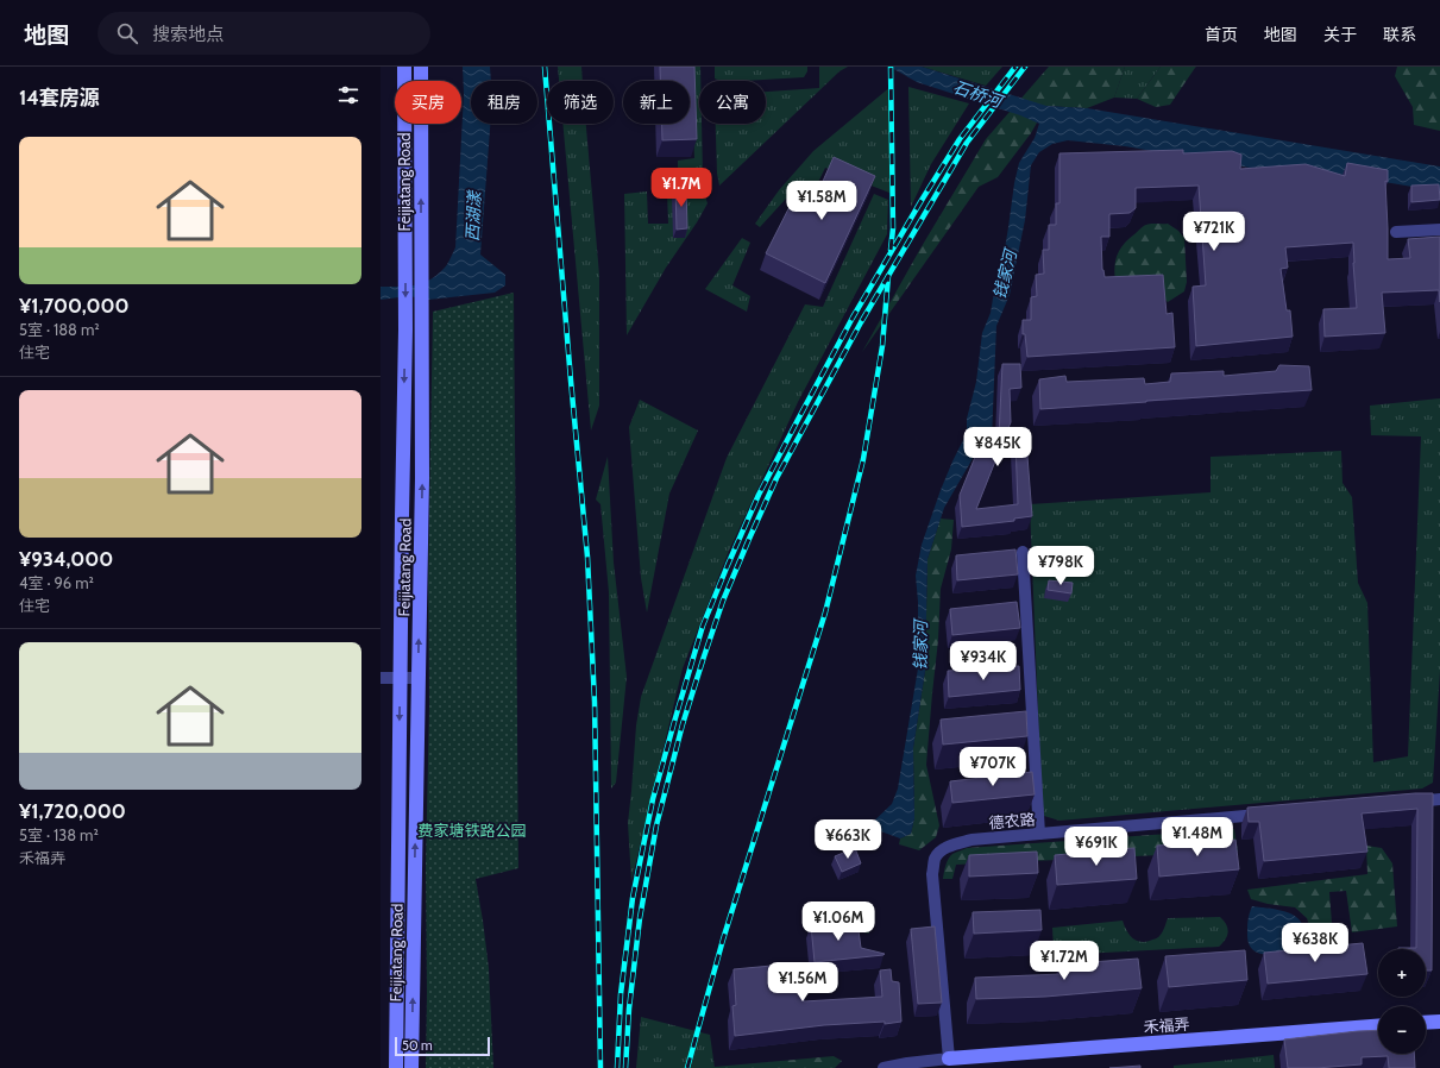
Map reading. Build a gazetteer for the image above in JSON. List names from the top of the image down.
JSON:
{
  "streets": {
    "street": ["Feijiatang Road", "德农路", "禾福弄"]
  },
  "crossings": [
    ["德农路", "禾福弄"]
  ],
  "water": ["石桥河", "西湖漾", "钱家河"],
  "parks": ["费家塘铁路公园"],
  "scale_bar": "50 m",
  "page": {
    "header": "地图",
    "search": "搜索地点",
    "nav": [
      "首页",
      "地图",
      "关于",
      "联系"
    ],
    "heading": "14套房源",
    "chip": [
      "买房",
      "租房",
      "筛选",
      "新上",
      "公寓"
    ],
    "list": [
      {
        "name": "¥1,700,000",
        "note": "5室 · 188 m² · 住宅"
      },
      {
        "name": "¥934,000",
        "note": "4室 · 96 m² · 住宅"
      },
      {
        "name": "¥1,720,000",
        "note": "5室 · 138 m² · 禾福弄"
      }
    ],
    "price": [
      "¥1.7M",
      "¥1.58M",
      "¥721K",
      "¥845K",
      "¥798K",
      "¥934K",
      "¥707K",
      "¥1.48M",
      "¥663K",
      "¥691K",
      "¥1.06M",
      "¥638K",
      "¥1.72M",
      "¥1.56M"
    ],
    "map_buttons": ["+", "−"],
    "scale": "50 m"
  }
}
